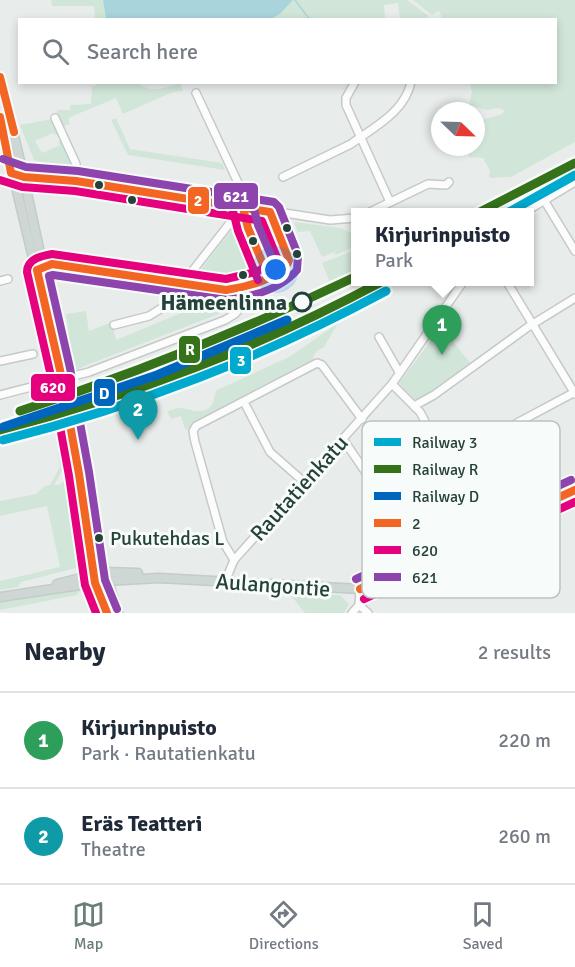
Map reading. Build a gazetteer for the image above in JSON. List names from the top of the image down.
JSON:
{
  "streets": {
    "main road": ["Aulangontie"],
    "street": ["Rautatienkatu"]
  },
  "crossings": [
    ["Rautatienkatu", "Aulangontie"]
  ],
  "places": ["Hämeenlinna", "Pukutehdas L"],
  "lines": [
    "transit line 2",
    "transit line 621",
    "rail line R",
    "rail line 3",
    "transit line 620",
    "rail line D"
  ],
  "legend": [
    "Railway 3",
    "Railway R",
    "Railway D",
    "2",
    "620",
    "621"
  ],
  "north": "bottom right",
  "page": {
    "search": "Search here",
    "popup": ["Kirjurinpuisto", "Park"],
    "pins": ["1", "2"],
    "heading": ["Nearby", "2 results"],
    "list": [
      {
        "mark": "1",
        "name": "Kirjurinpuisto",
        "note": "Park · Rautatienkatu",
        "value": "220 m"
      },
      {
        "mark": "2",
        "name": "Eräs Teatteri",
        "note": "Theatre",
        "value": "260 m"
      }
    ],
    "nav": ["Map", "Directions", "Saved"]
  }
}
